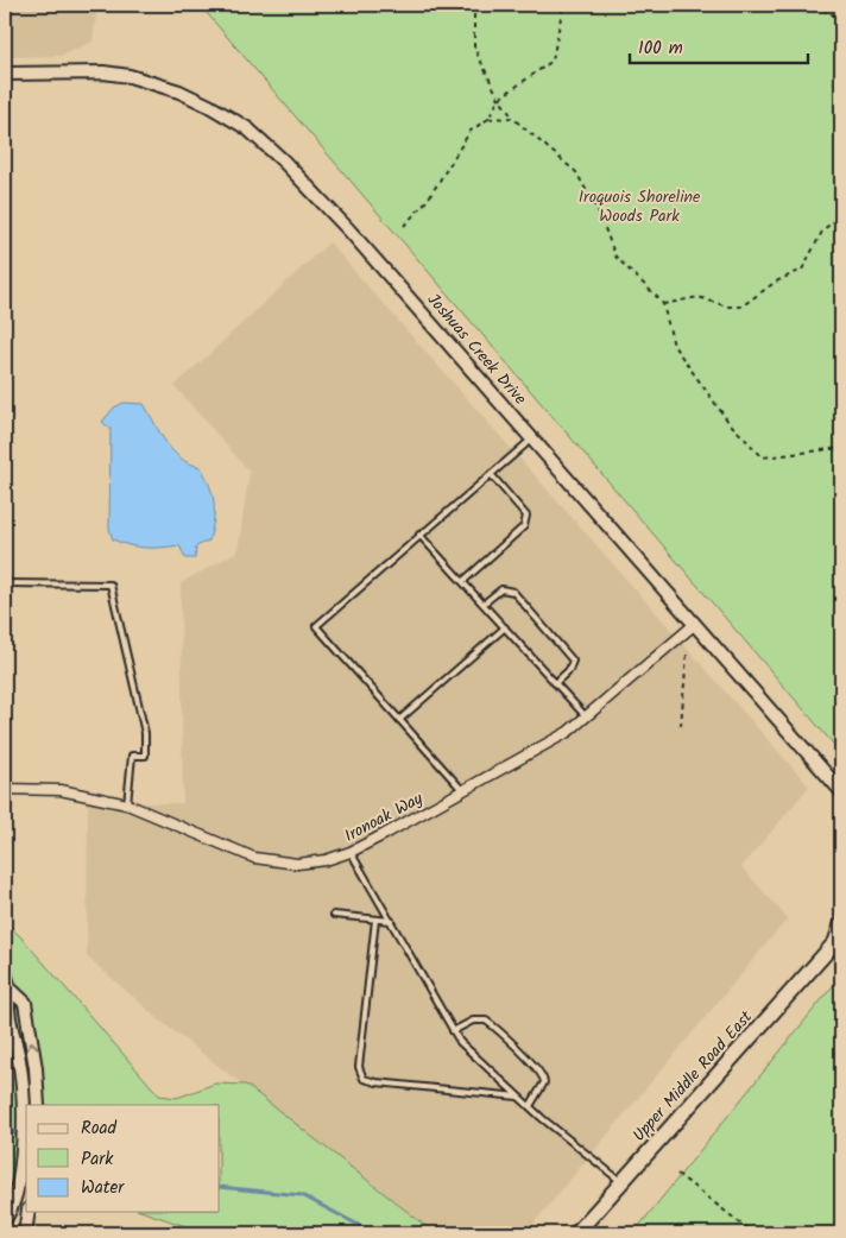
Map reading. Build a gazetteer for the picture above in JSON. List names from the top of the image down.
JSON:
{
  "streets": {
    "main road": ["Upper Middle Road East"],
    "street": ["Joshuas Creek Drive", "Ironoak Way"]
  },
  "crossings": [
    ["Joshuas Creek Drive", "Ironoak Way"]
  ],
  "parks": ["Iroquois Shoreline Woods Park"],
  "legend": ["Road", "Park", "Water"],
  "scale_bar": "100 m"
}
